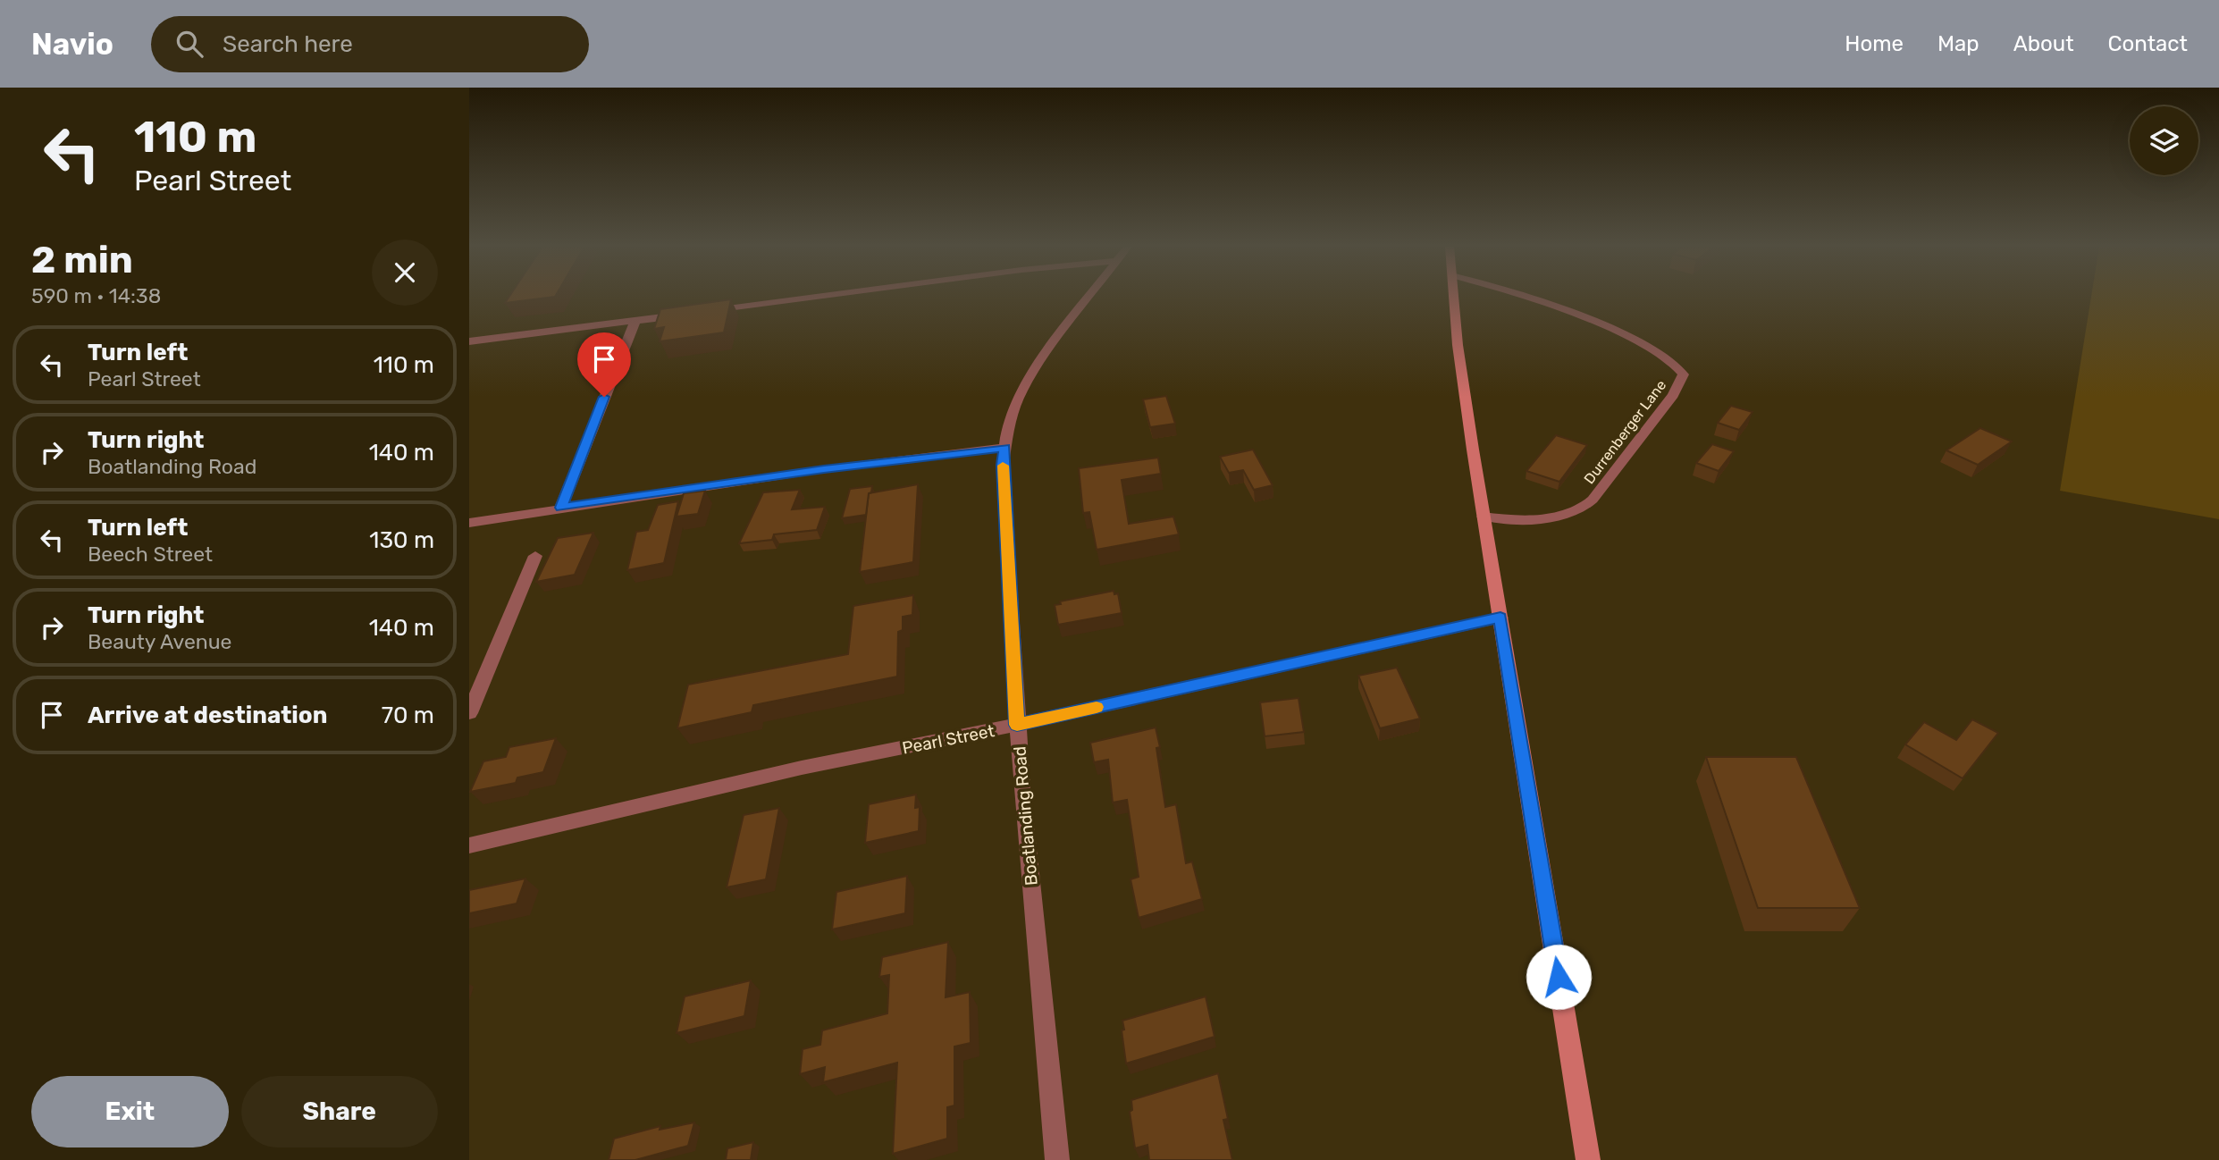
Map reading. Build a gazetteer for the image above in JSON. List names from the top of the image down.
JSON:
{
  "streets": {
    "street": ["Durrenberger Lane", "Pearl Street", "Boatlanding Road"]
  },
  "crossings": [
    ["Pearl Street", "Boatlanding Road"]
  ],
  "page": {
    "header": "Navio",
    "search": "Search here",
    "nav": [
      "Home",
      "Map",
      "About",
      "Contact"
    ],
    "turn": ["110 m", "Pearl Street"],
    "heading": ["2 min", "590 m · 14:38"],
    "list": [
      {
        "name": "Turn left",
        "note": "Pearl Street",
        "value": "110 m"
      },
      {
        "name": "Turn right",
        "note": "Boatlanding Road",
        "value": "140 m"
      },
      {
        "name": "Turn left",
        "note": "Beech Street",
        "value": "130 m"
      },
      {
        "name": "Turn right",
        "note": "Beauty Avenue",
        "value": "140 m"
      },
      {
        "name": "Arrive at destination",
        "value": "70 m"
      }
    ],
    "buttons": ["Exit", "Share"]
  }
}
